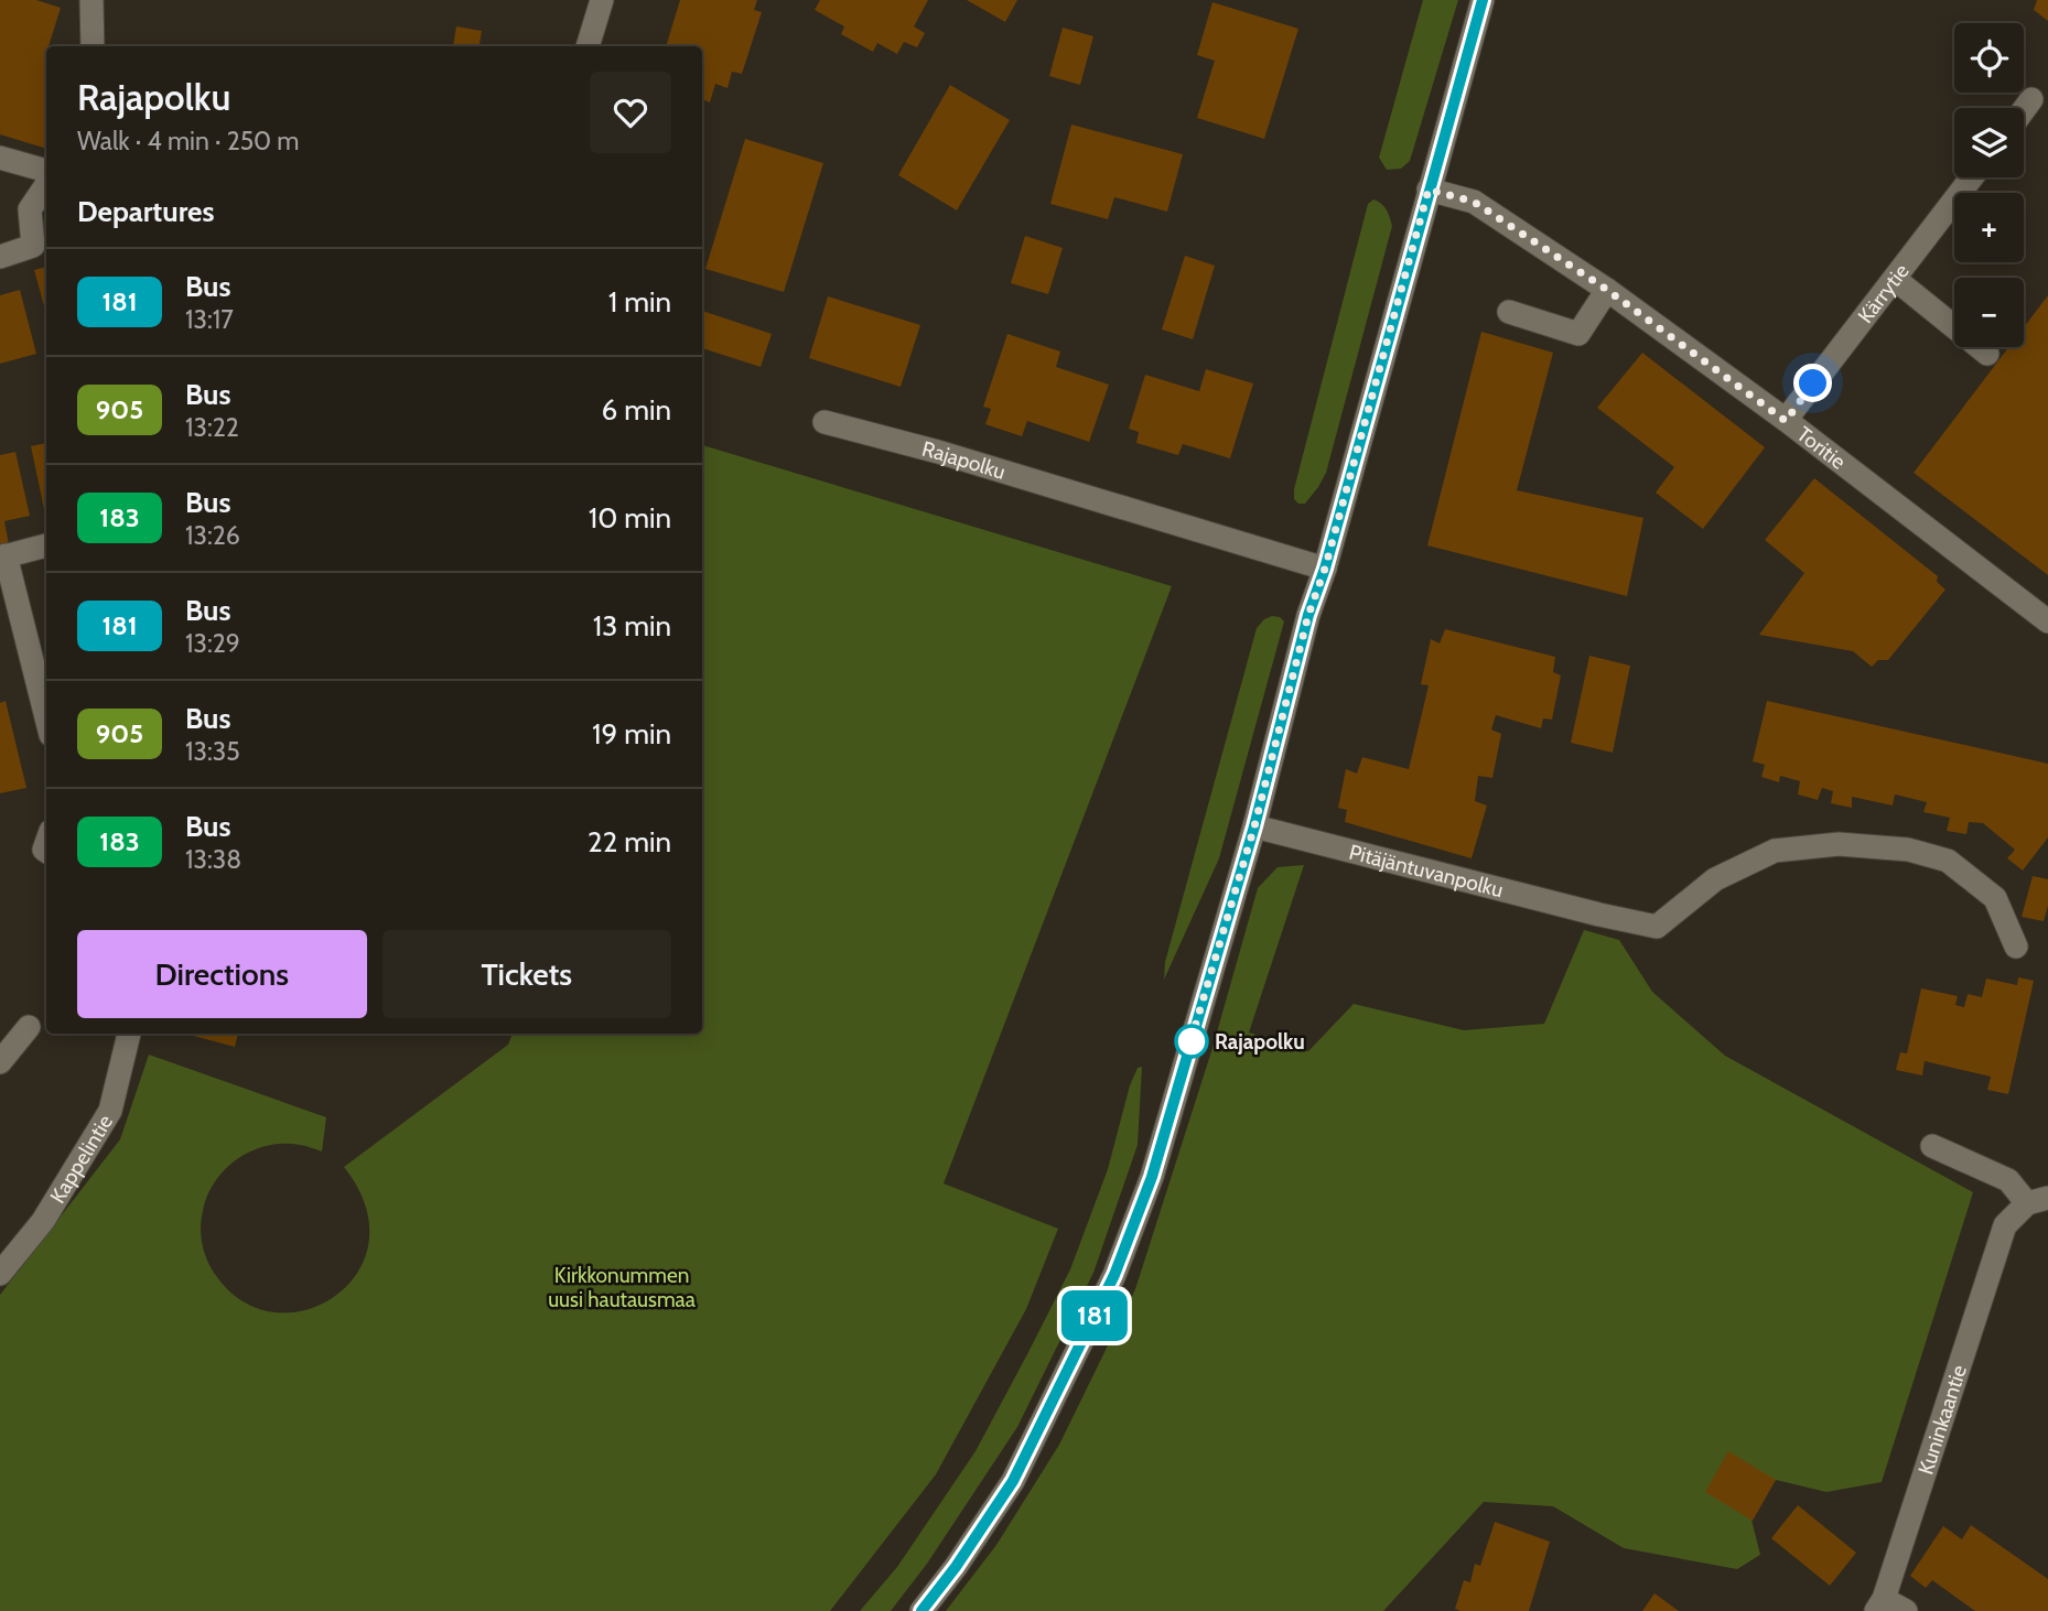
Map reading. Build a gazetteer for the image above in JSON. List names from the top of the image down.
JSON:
{
  "streets": {
    "street": [
      "Kärrytie",
      "Toritie",
      "Rajapolku",
      "Pitäjäntuvanpolku",
      "Kappelintie",
      "Kuninkaantie"
    ]
  },
  "crossings": [
    ["Kärrytie", "Toritie"]
  ],
  "parks": ["Kirkkonummen uusi hautausmaa"],
  "places": ["Rajapolku"],
  "lines": ["bus line 181"],
  "page": {
    "on_map": "181",
    "map_buttons": ["+", "−"],
    "heading": [
      ["Rajapolku", "Walk · 4 min · 250 m"],
      "Departures"
    ],
    "list": [
      {
        "mark": "181",
        "name": "Bus",
        "note": "13:17",
        "value": "1 min"
      },
      {
        "mark": "905",
        "name": "Bus",
        "note": "13:22",
        "value": "6 min"
      },
      {
        "mark": "183",
        "name": "Bus",
        "note": "13:26",
        "value": "10 min"
      },
      {
        "mark": "181",
        "name": "Bus",
        "note": "13:29",
        "value": "13 min"
      },
      {
        "mark": "905",
        "name": "Bus",
        "note": "13:35",
        "value": "19 min"
      },
      {
        "mark": "183",
        "name": "Bus",
        "note": "13:38",
        "value": "22 min"
      }
    ],
    "buttons": ["Directions", "Tickets"]
  }
}
